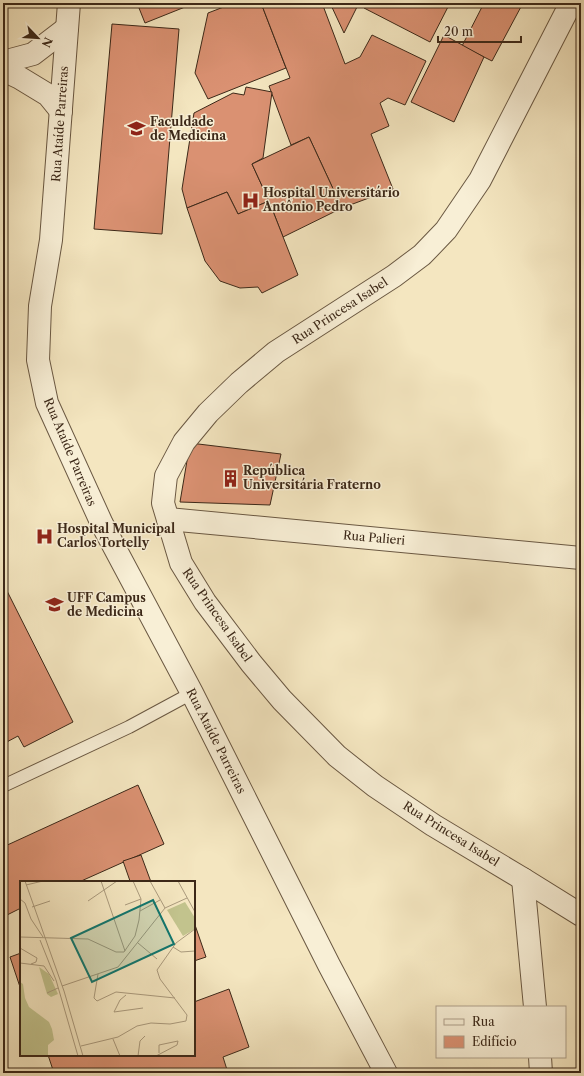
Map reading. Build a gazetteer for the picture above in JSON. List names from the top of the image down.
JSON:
{
  "streets": {
    "street": ["Rua Ataíde Parreiras", "Rua Princesa Isabel", "Rua Palieri"]
  },
  "crossings": [
    ["Rua Princesa Isabel", "Rua Palieri"]
  ],
  "places": {
    "school or university": ["Faculdade de Medicina", "UFF Campus de Medicina"],
    "hospital": ["Hospital Universitário Antônio Pedro", "Hospital Municipal Carlos Tortelly"],
    "building": ["República Universitária Fraterno"]
  },
  "legend": ["Rua", "Edifício"],
  "scale_bar": "20 m",
  "north": "bottom right"
}
